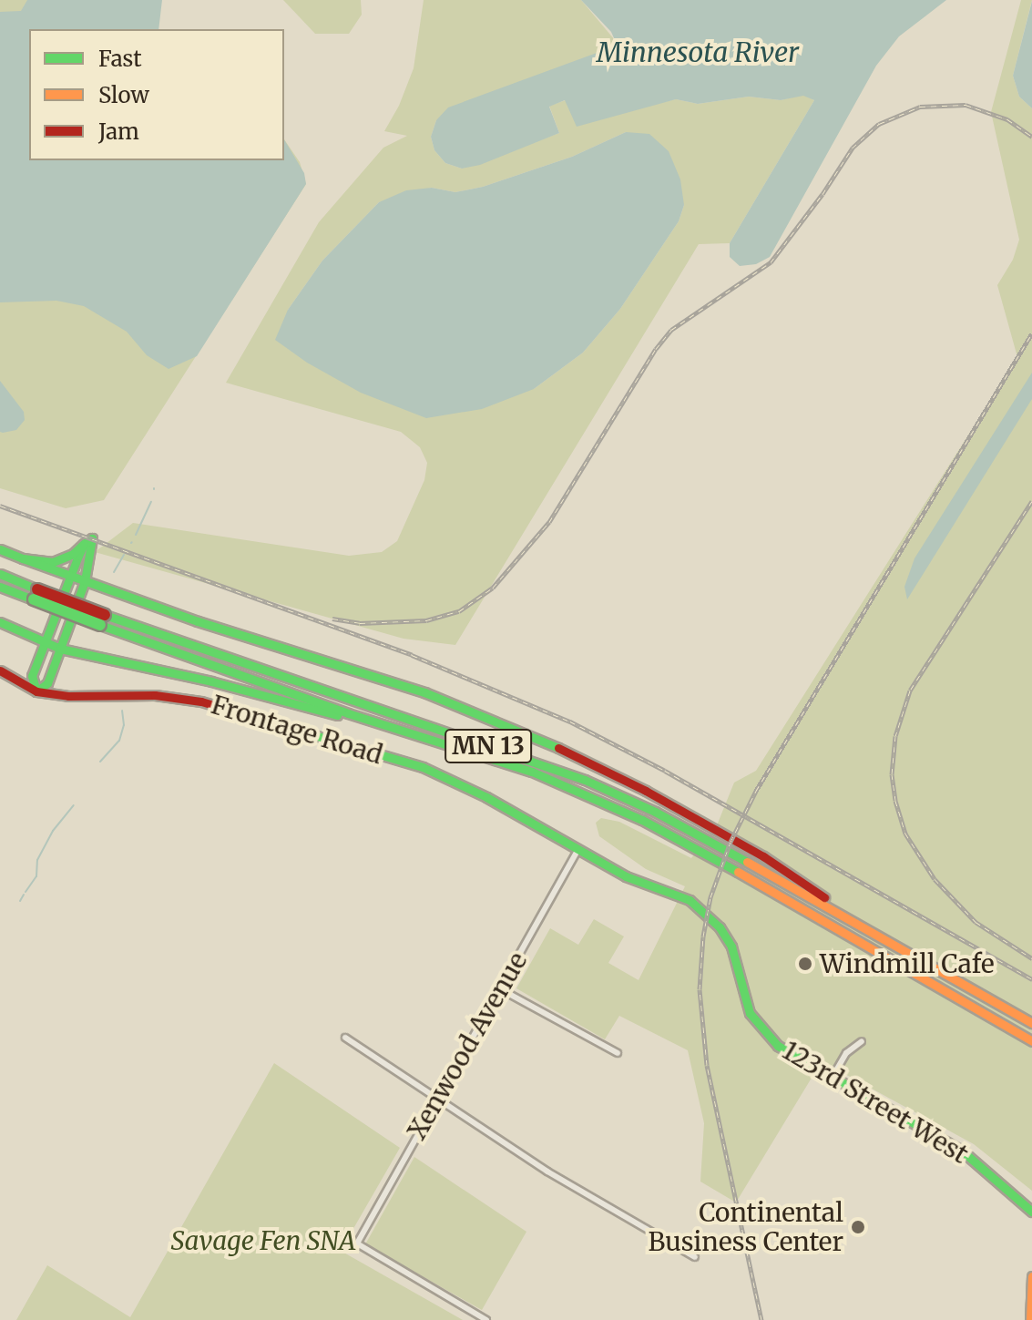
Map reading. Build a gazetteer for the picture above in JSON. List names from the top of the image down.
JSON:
{
  "streets": {
    "main road": ["Frontage Road", "MN 13", "123rd Street West"],
    "street": ["Xenwood Avenue"]
  },
  "crossings": [
    ["Frontage Road", "Xenwood Avenue"],
    ["Frontage Road", "123rd Street West"],
    ["Xenwood Avenue", "123rd Street West"]
  ],
  "water": ["Minnesota River"],
  "parks": ["Savage Fen SNA"],
  "places": ["Windmill Cafe", "Continental Business Center"],
  "legend": ["Fast", "Slow", "Jam"]
}
